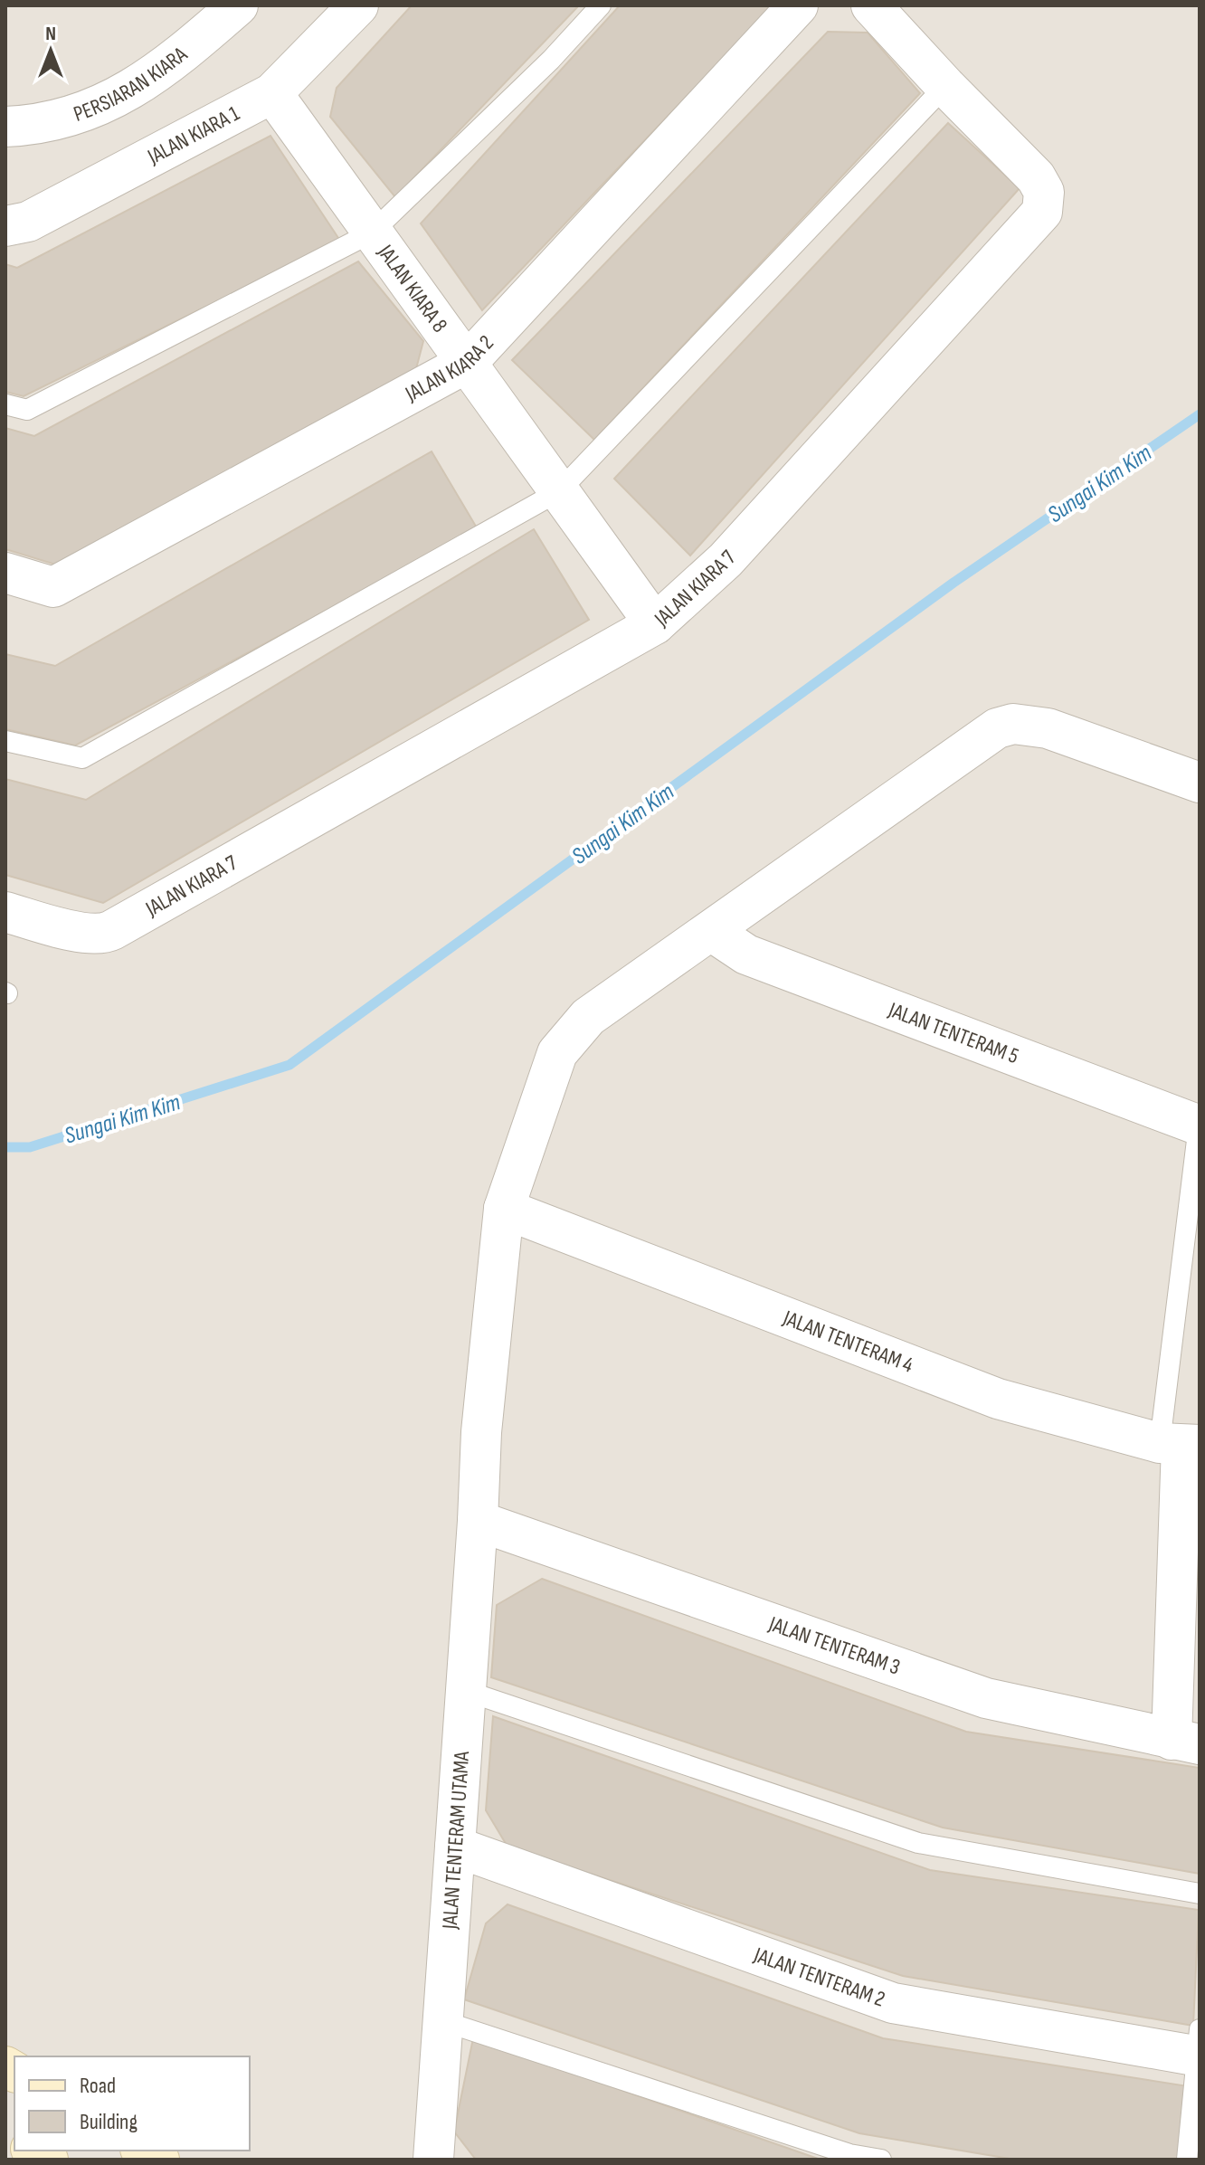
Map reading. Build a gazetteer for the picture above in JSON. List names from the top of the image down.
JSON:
{
  "streets": {
    "street": [
      "PERSIARAN KIARA",
      "JALAN KIARA 1",
      "JALAN KIARA 8",
      "JALAN KIARA 2",
      "JALAN KIARA 7",
      "JALAN TENTERAM 5",
      "JALAN TENTERAM 4",
      "JALAN TENTERAM 3",
      "JALAN TENTERAM UTAMA",
      "JALAN TENTERAM 2"
    ]
  },
  "crossings": [
    ["JALAN KIARA 1", "JALAN KIARA 8"],
    ["JALAN KIARA 8", "JALAN KIARA 2"],
    ["JALAN KIARA 8", "JALAN KIARA 7"],
    ["JALAN TENTERAM 5", "JALAN TENTERAM UTAMA"],
    ["JALAN TENTERAM 4", "JALAN TENTERAM UTAMA"],
    ["JALAN TENTERAM 3", "JALAN TENTERAM UTAMA"],
    ["JALAN TENTERAM UTAMA", "JALAN TENTERAM 2"]
  ],
  "water": ["Sungai Kim Kim"],
  "legend": ["Road", "Building"],
  "north": "top"
}
